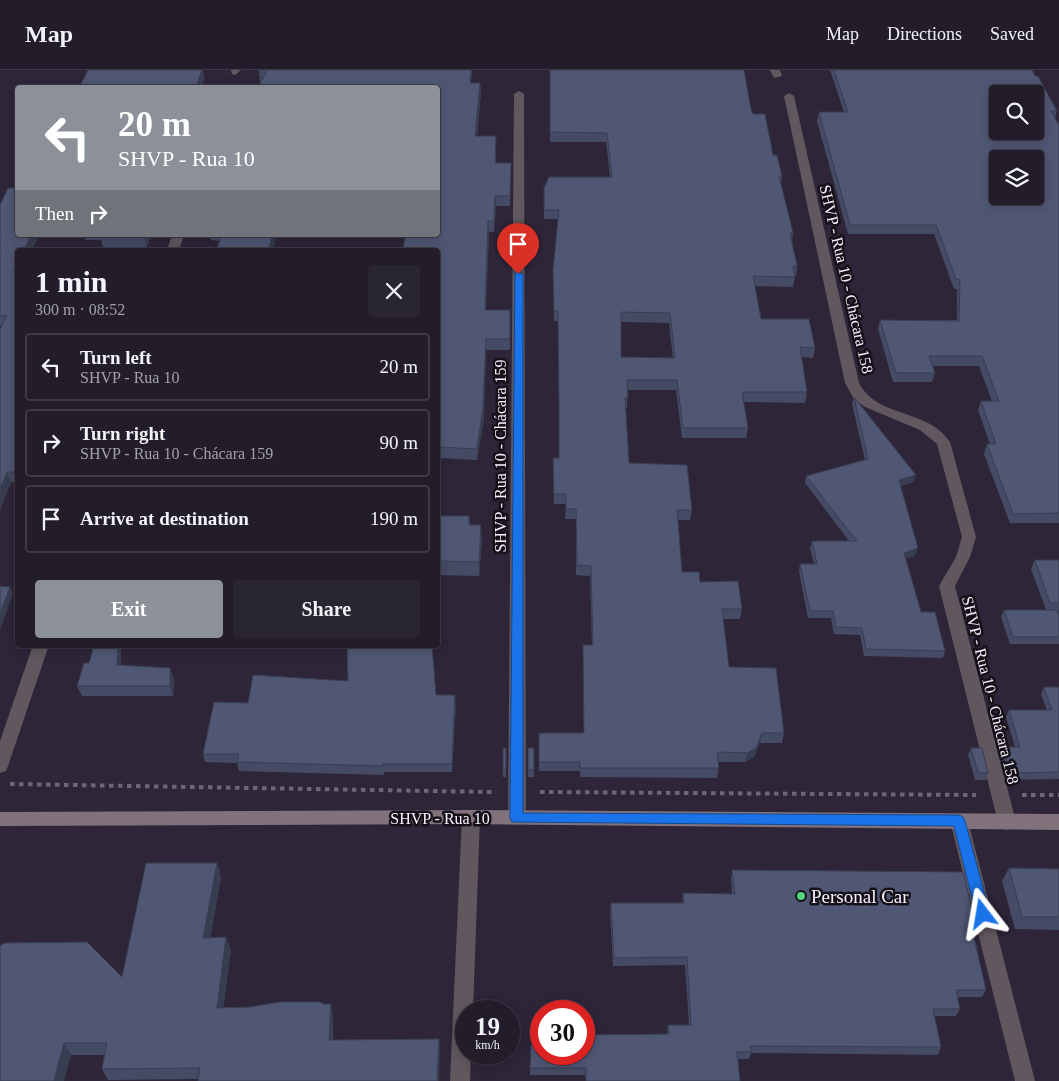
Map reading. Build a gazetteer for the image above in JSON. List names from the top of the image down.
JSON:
{
  "streets": {
    "street": ["SHVP - Rua 10 - Chácara 158", "SHVP - Rua 10 - Chácara 159", "SHVP - Rua 10"]
  },
  "crossings": [
    ["SHVP - Rua 10 - Chácara 158", "SHVP - Rua 10"],
    ["SHVP - Rua 10 - Chácara 159", "SHVP - Rua 10"]
  ],
  "places": ["Personal Car"],
  "page": {
    "header": "Map",
    "nav": ["Map", "Directions", "Saved"],
    "turn": ["20 m", "SHVP - Rua 10"],
    "then": "Then",
    "heading": ["1 min", "300 m · 08:52"],
    "list": [
      {
        "name": "Turn left",
        "note": "SHVP - Rua 10",
        "value": "20 m"
      },
      {
        "name": "Turn right",
        "note": "SHVP - Rua 10 - Chácara 159",
        "value": "90 m"
      },
      {
        "name": "Arrive at destination",
        "value": "190 m"
      }
    ],
    "buttons": ["Exit", "Share"],
    "speed": "19 km/h",
    "limit": "30"
  }
}
